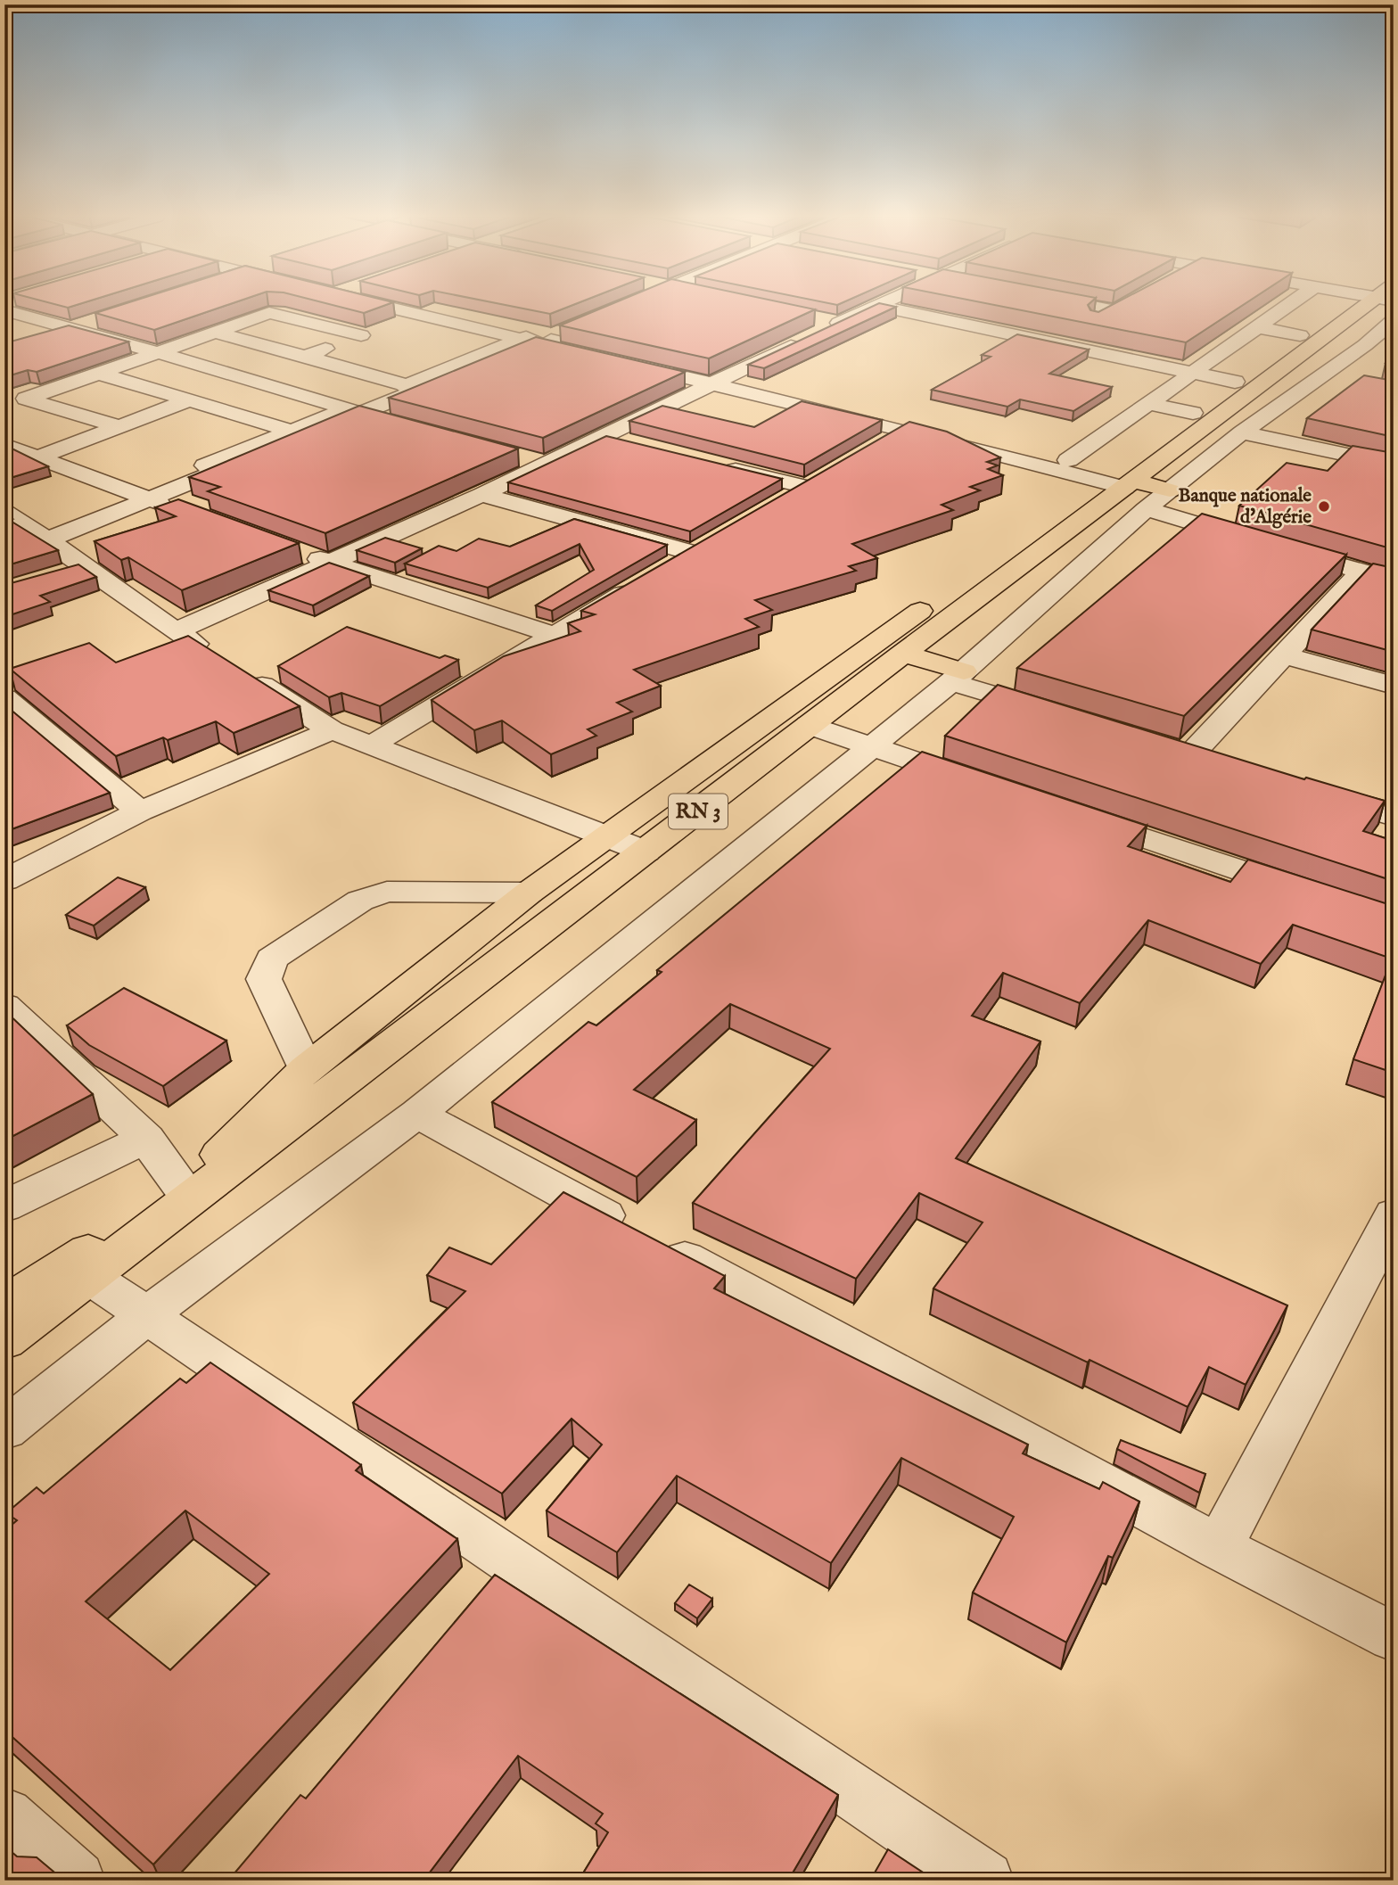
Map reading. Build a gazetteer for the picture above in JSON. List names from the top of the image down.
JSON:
{
  "streets": {
    "highway": ["RN 3"]
  },
  "places": ["Banque nationale d'Algérie"]
}
